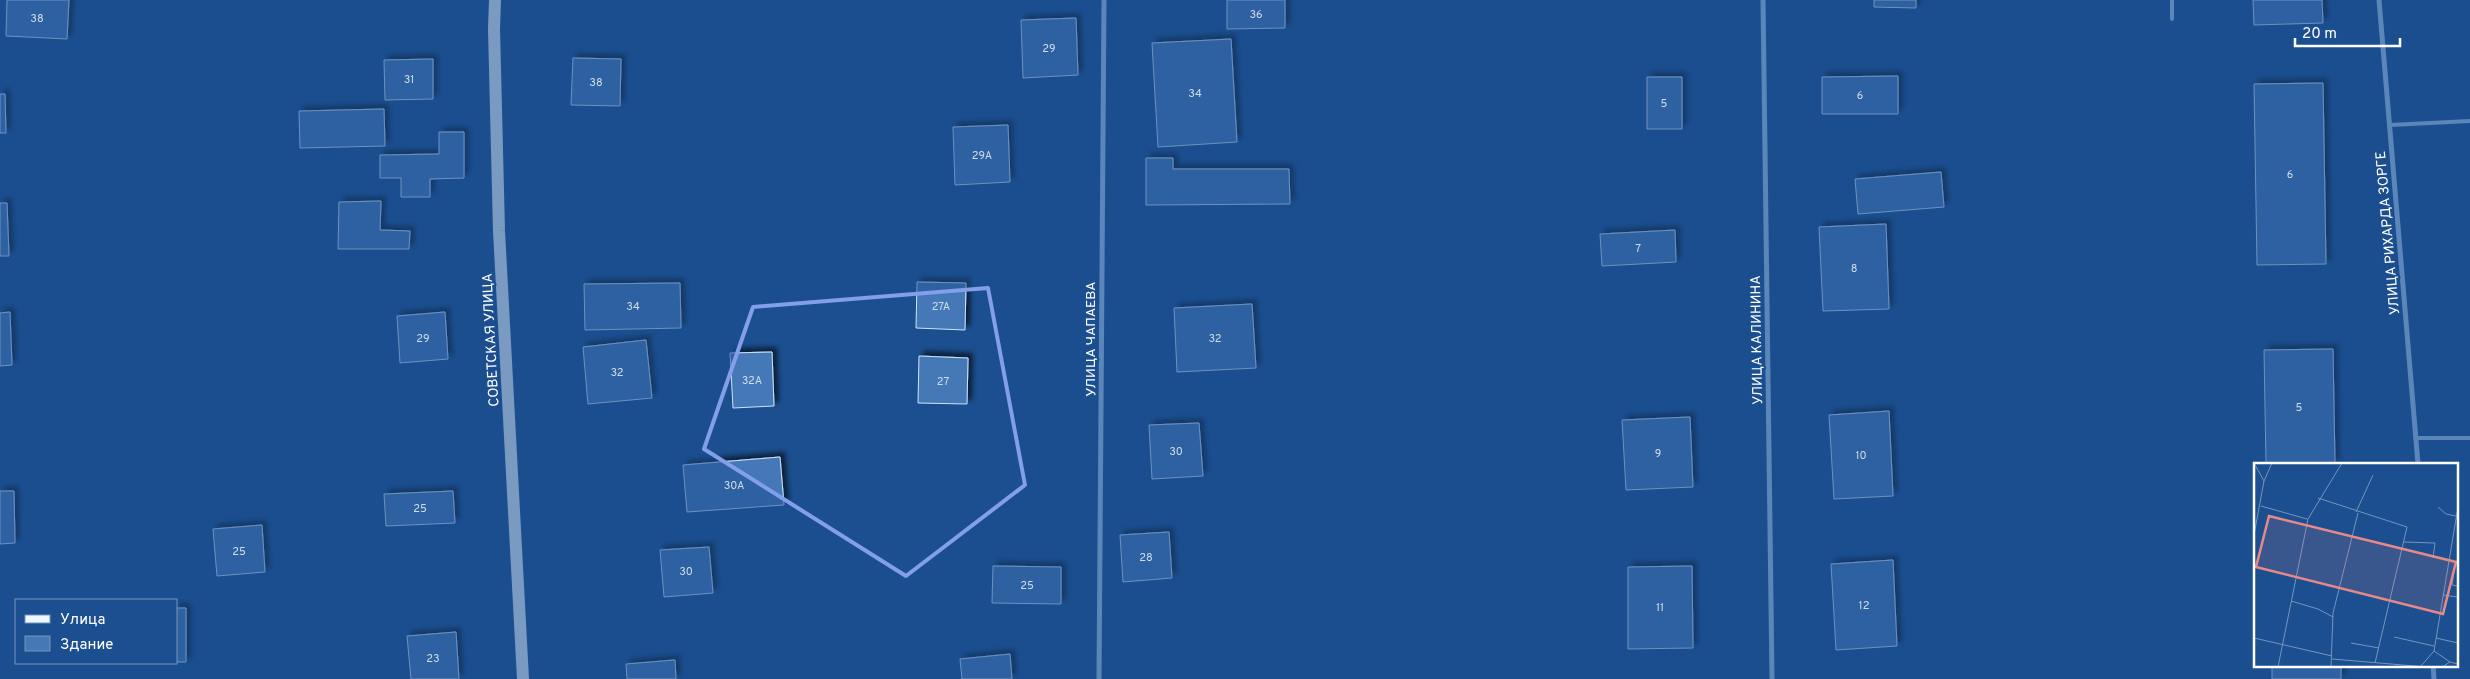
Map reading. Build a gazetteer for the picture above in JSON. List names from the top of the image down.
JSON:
{
  "streets": {
    "main road": ["СОВЕТСКАЯ УЛИЦА"],
    "street": ["УЛИЦА РИХАРДА ЗОРГЕ", "УЛИЦА ЧАПАЕВА", "УЛИЦА КАЛИНИНА"]
  },
  "house_numbers": [
    "36",
    "38",
    "29",
    "31",
    "38",
    "34",
    "6",
    "5",
    "29А",
    "6",
    "7",
    "8",
    "34",
    "27А",
    "29",
    "32",
    "32",
    "32А",
    "27",
    "5",
    "30",
    "9",
    "10",
    "30А",
    "25",
    "25",
    "28",
    "30",
    "25",
    "12",
    "11",
    "23"
  ],
  "legend": ["Улица", "Здание"],
  "scale_bar": "20 m"
}
